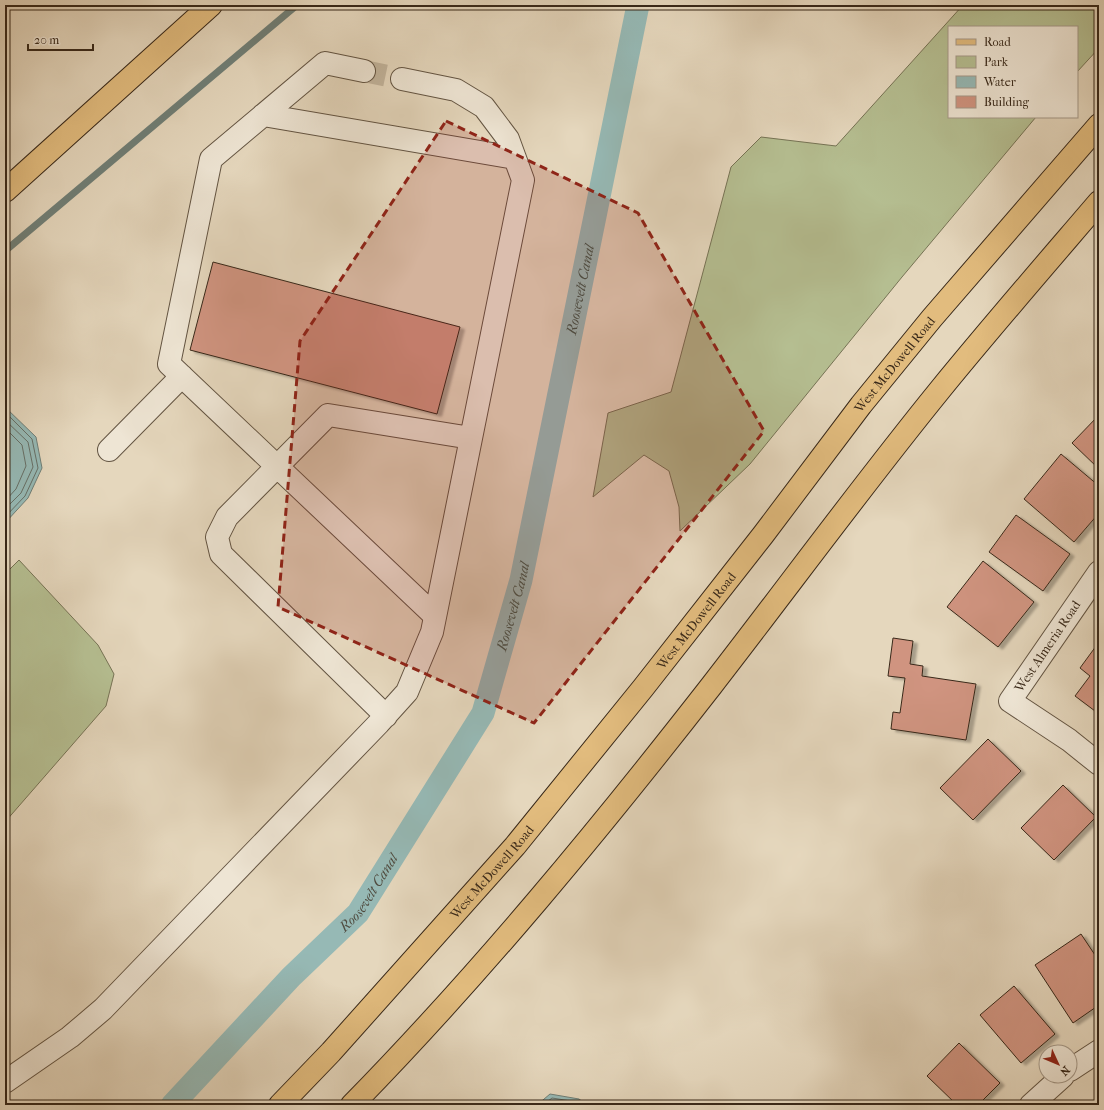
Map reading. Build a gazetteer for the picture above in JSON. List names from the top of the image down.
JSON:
{
  "streets": {
    "main road": ["West McDowell Road"],
    "street": ["West Almeria Road"]
  },
  "water": ["Roosevelt Canal"],
  "legend": [
    "Road",
    "Park",
    "Water",
    "Building"
  ],
  "scale_bar": "20 m",
  "north": "bottom right"
}
